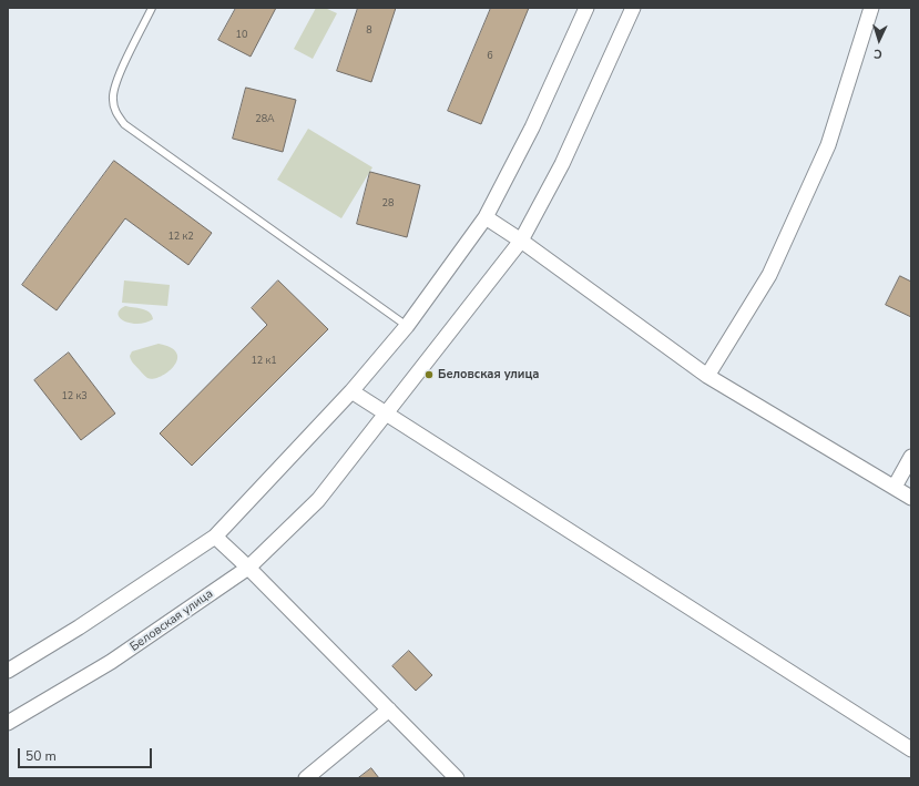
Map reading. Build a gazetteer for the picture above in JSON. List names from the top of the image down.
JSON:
{
  "streets": {
    "street": ["Беловская улица"]
  },
  "places": ["Беловская улица"],
  "house_numbers": [
    "8",
    "10",
    "6",
    "28А",
    "28",
    "12 к2",
    "12 к1",
    "12 к3"
  ],
  "scale_bar": "50 m",
  "north": "bottom"
}
